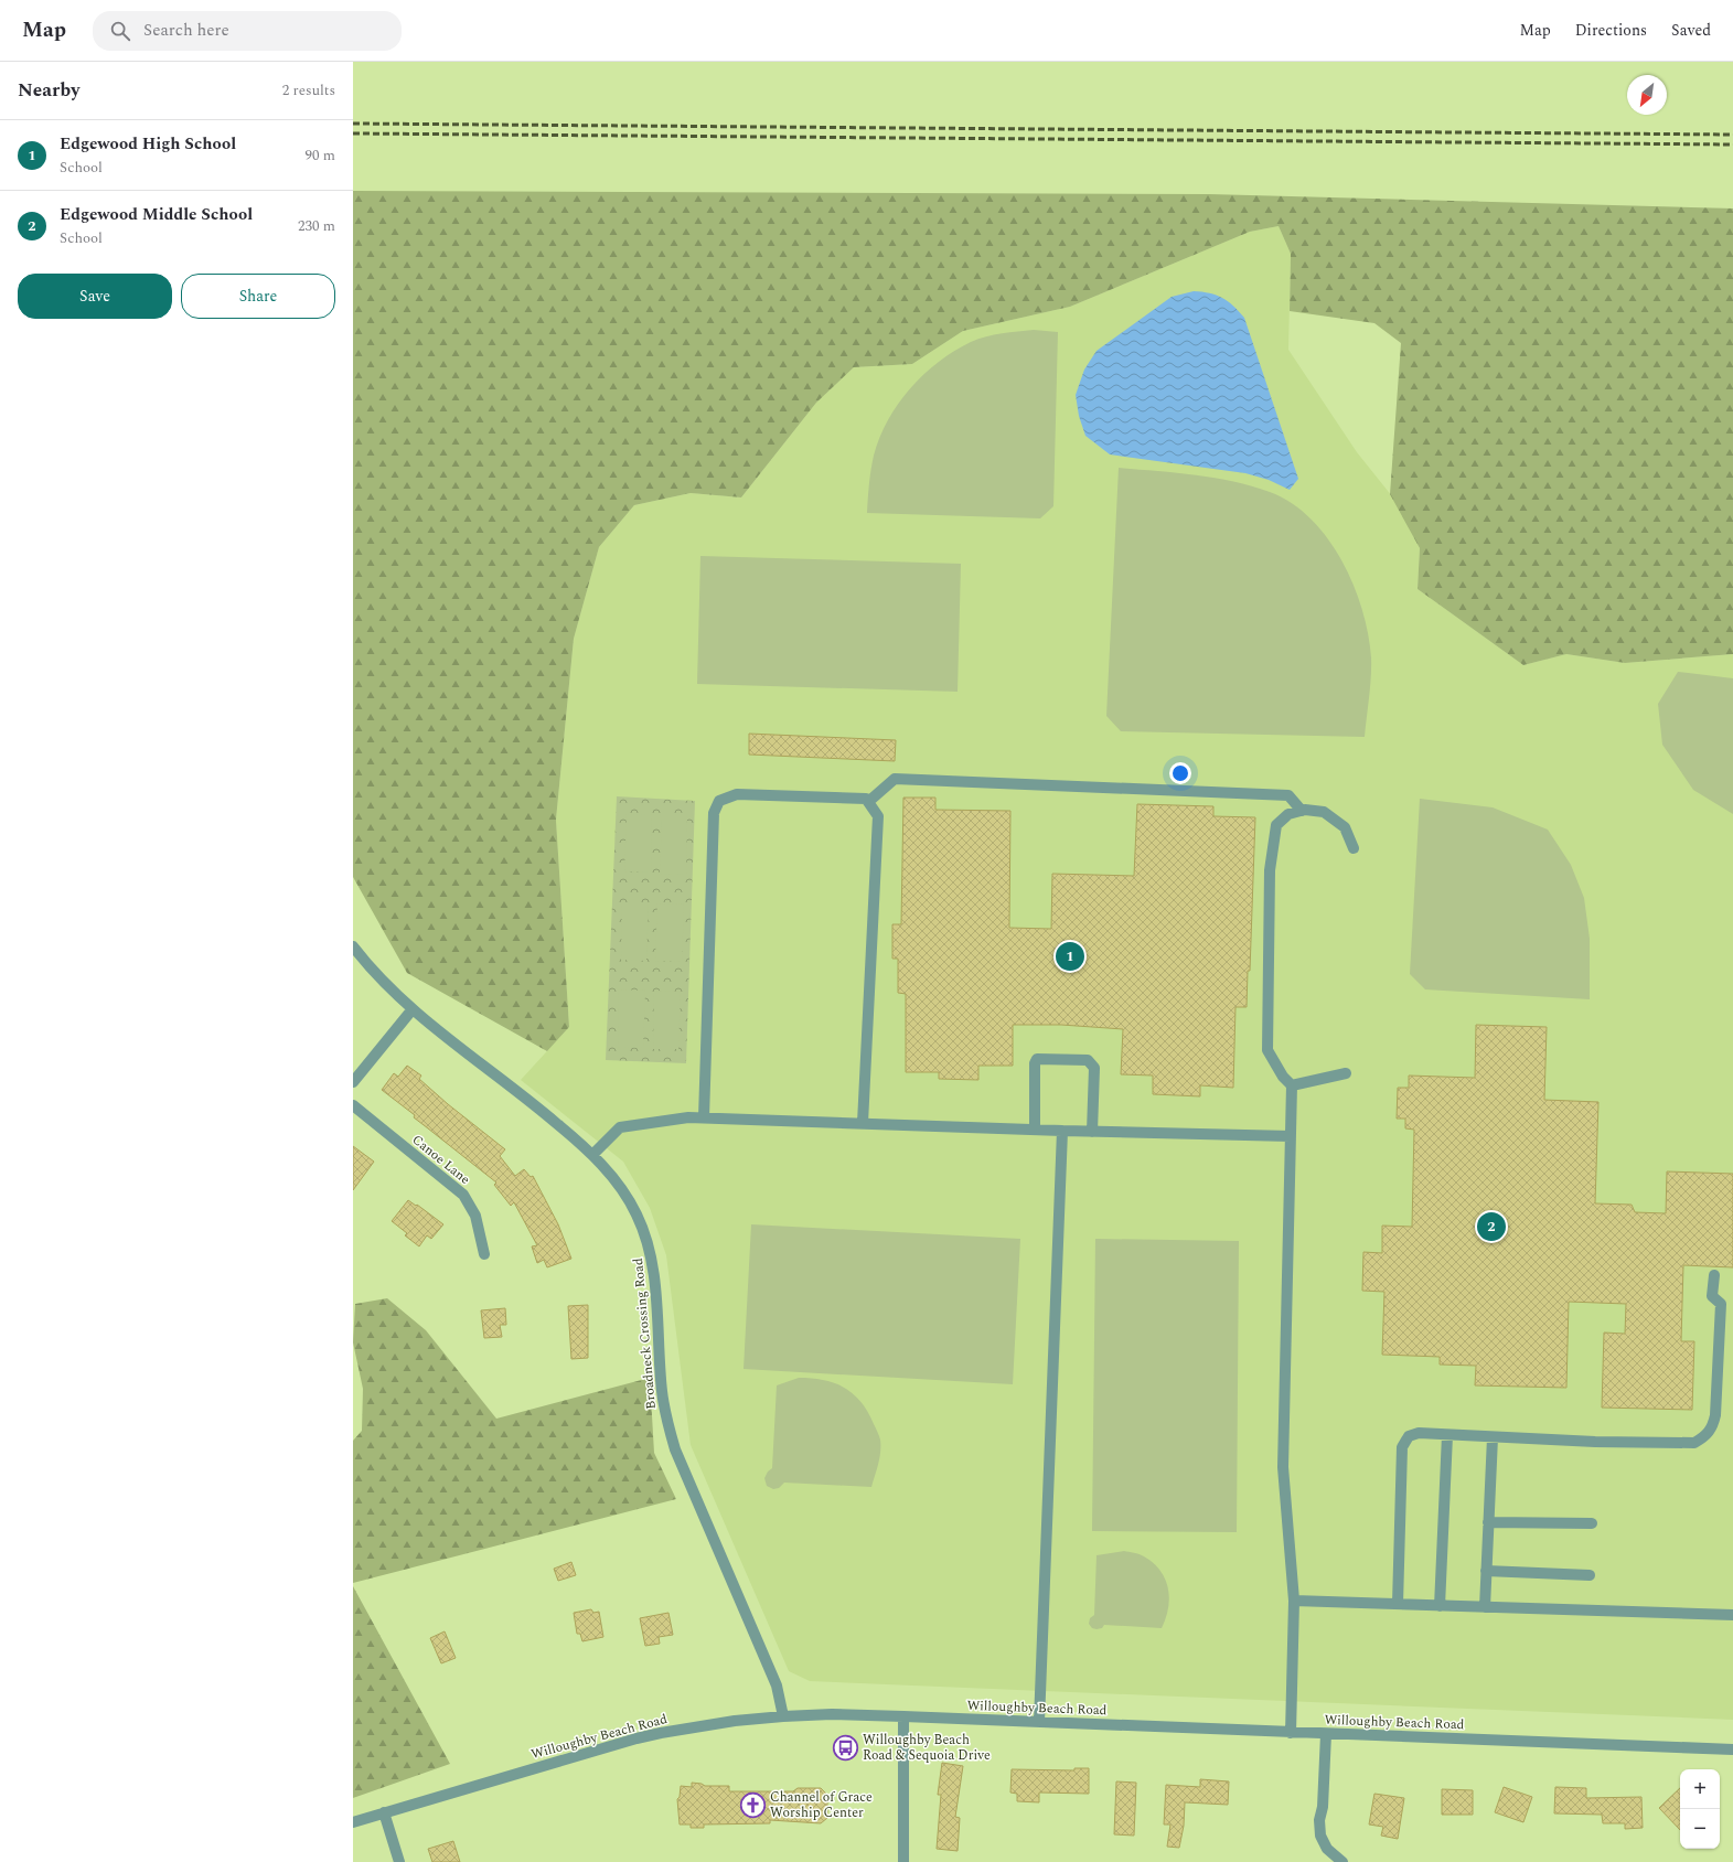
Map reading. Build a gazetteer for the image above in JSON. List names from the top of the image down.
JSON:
{
  "streets": {
    "street": ["Canoe Lane", "Broadneck Crossing Road", "Willoughby Beach Road"]
  },
  "crossings": [
    ["Broadneck Crossing Road", "Willoughby Beach Road"]
  ],
  "places": {
    "bus stop": ["Willoughby Beach Road & Sequoia Drive"],
    "church": ["Channel of Grace Worship Center"]
  },
  "north": "bottom left",
  "page": {
    "header": "Map",
    "search": "Search here",
    "nav": ["Map", "Directions", "Saved"],
    "heading": ["Nearby", "2 results"],
    "list": [
      {
        "mark": "1",
        "name": "Edgewood High School",
        "note": "School",
        "value": "90 m"
      },
      {
        "mark": "2",
        "name": "Edgewood Middle School",
        "note": "School",
        "value": "230 m"
      }
    ],
    "buttons": ["Save", "Share"],
    "pins": ["1", "2"],
    "map_buttons": ["+", "−"]
  }
}
